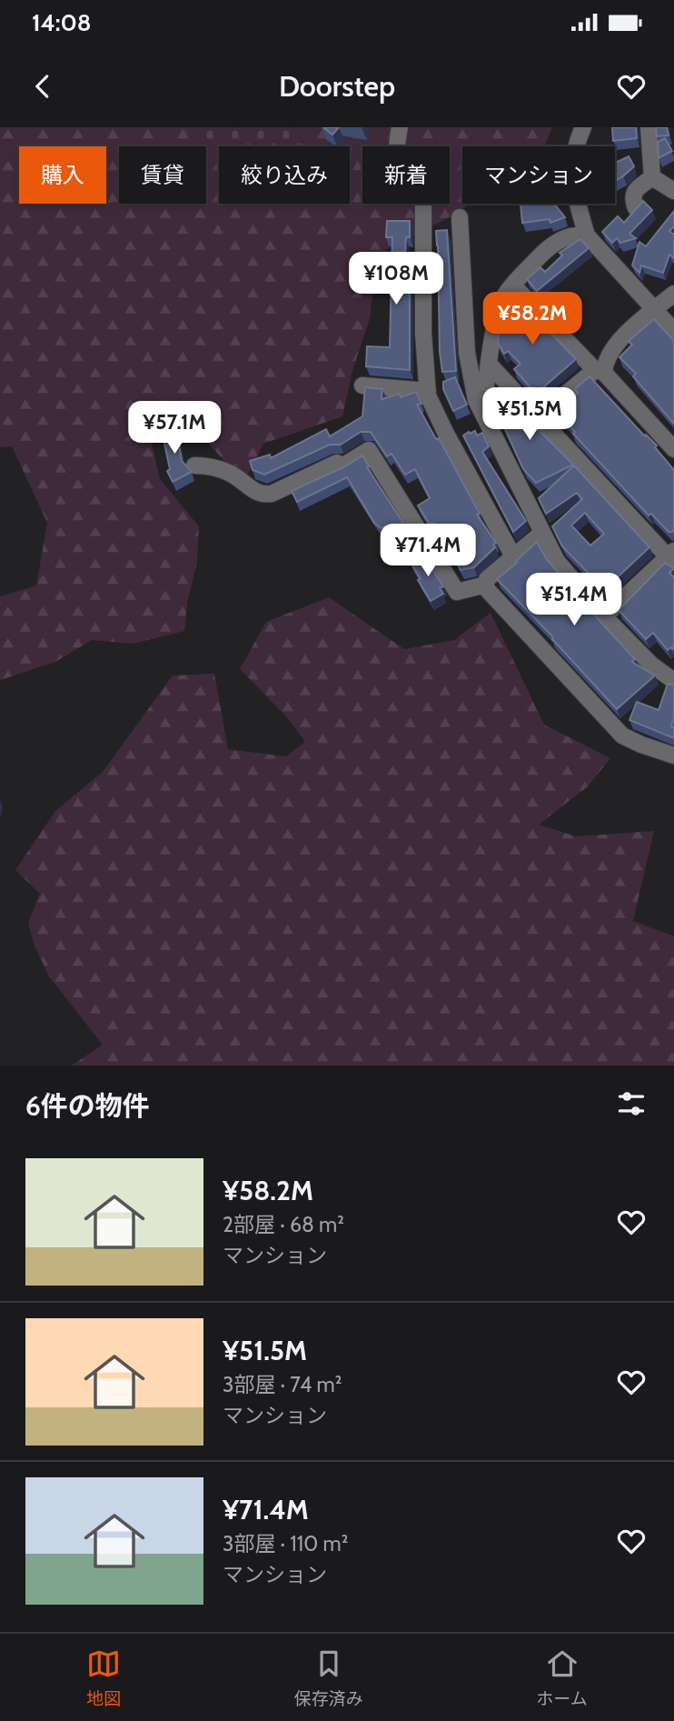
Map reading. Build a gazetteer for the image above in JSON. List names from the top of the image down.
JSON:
{
  "page": {
    "status": "14:08",
    "header": "Doorstep",
    "chip": [
      "購入",
      "賃貸",
      "絞り込み",
      "新着",
      "マンション"
    ],
    "price": [
      "¥108M",
      "¥58.2M",
      "¥51.5M",
      "¥57.1M",
      "¥71.4M",
      "¥51.4M"
    ],
    "heading": "6件の物件",
    "list": [
      {
        "name": "¥58.2M",
        "note": "2部屋 · 68 m² · マンション"
      },
      {
        "name": "¥51.5M",
        "note": "3部屋 · 74 m² · マンション"
      },
      {
        "name": "¥71.4M",
        "note": "3部屋 · 110 m² · マンション"
      }
    ],
    "tabs": ["地図", "保存済み", "ホーム"]
  }
}
